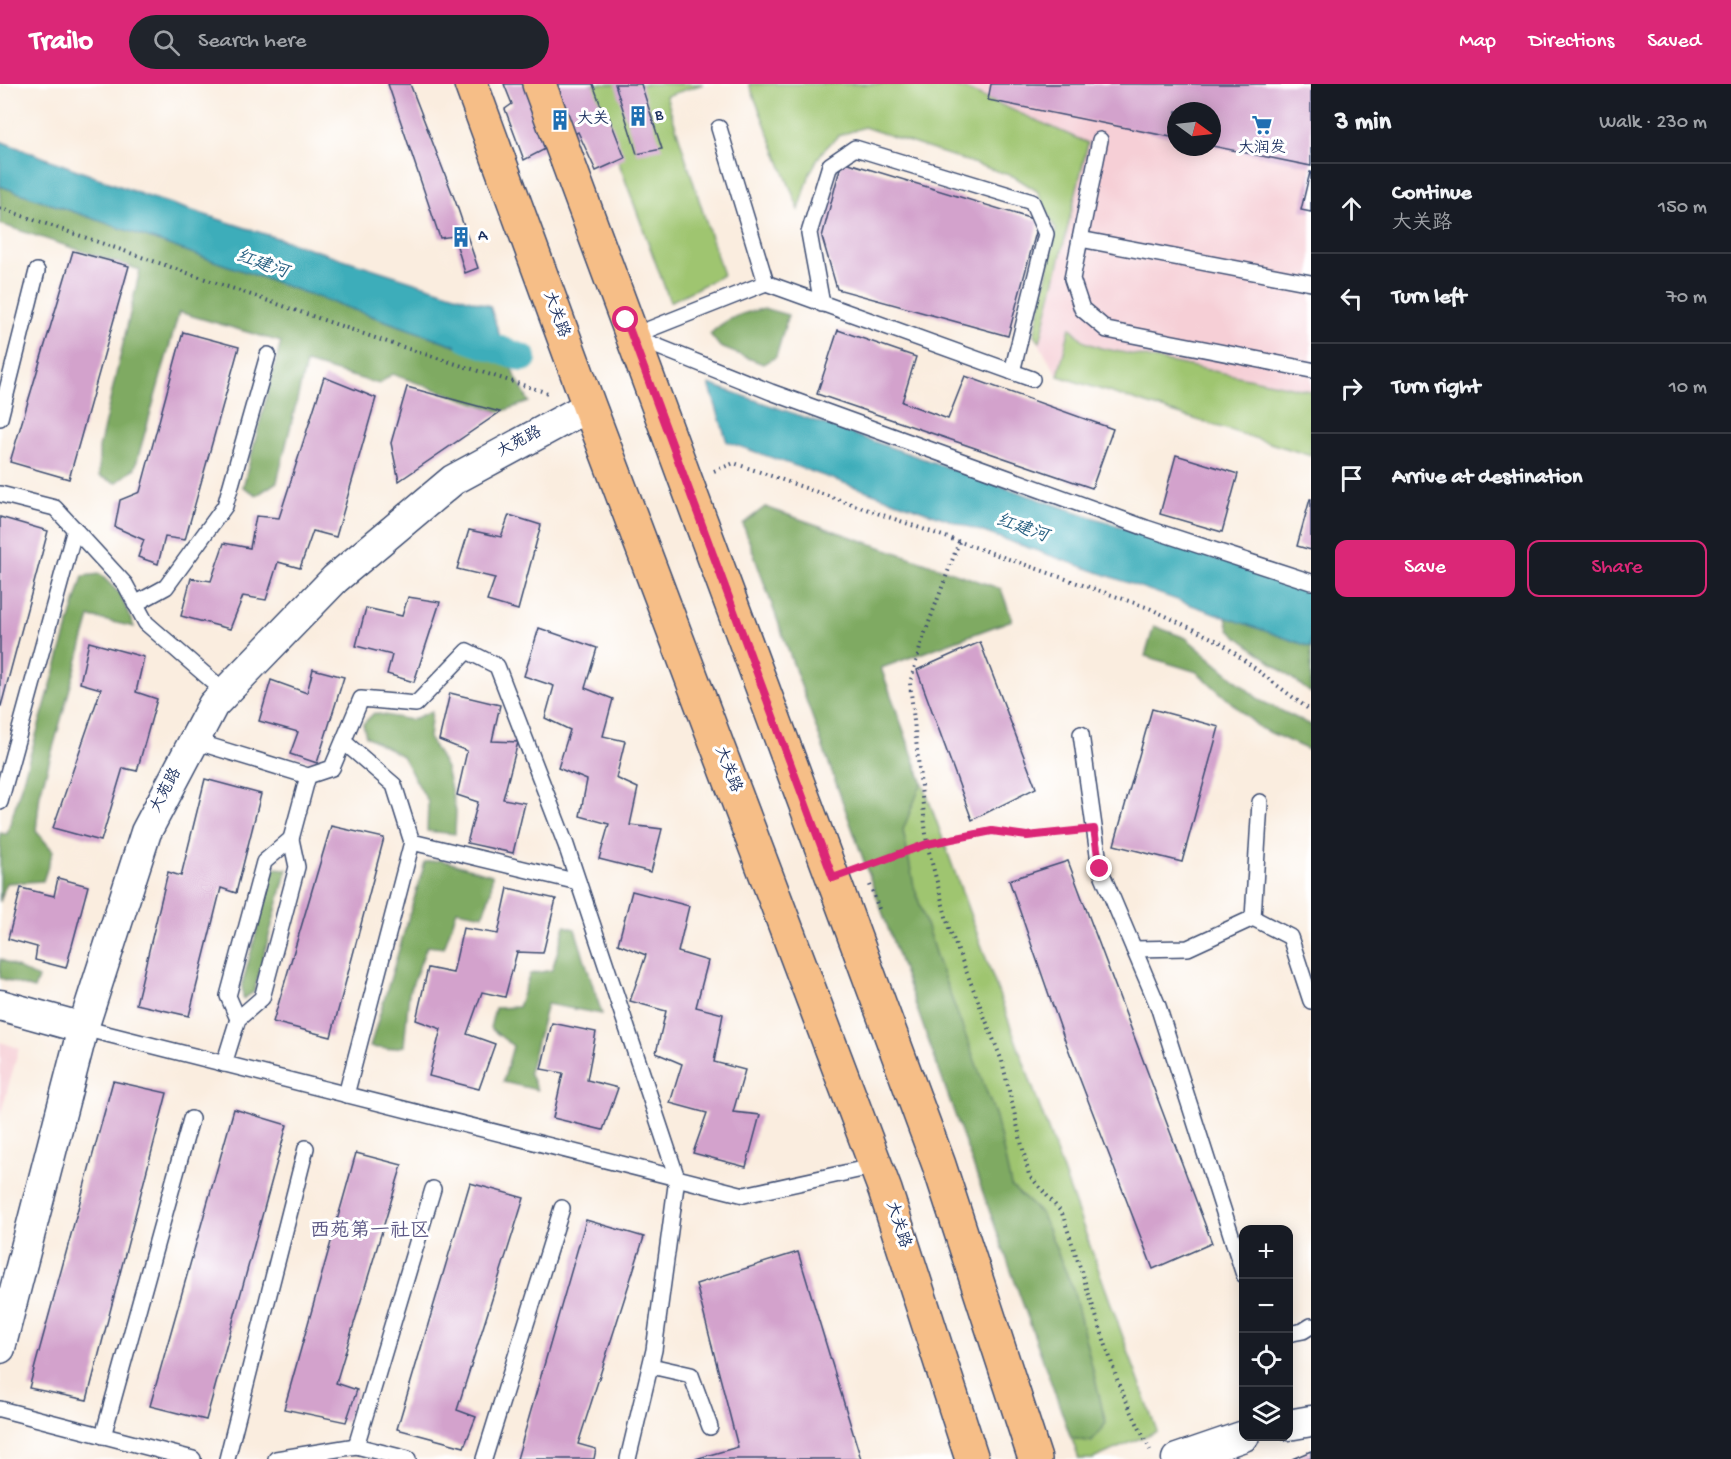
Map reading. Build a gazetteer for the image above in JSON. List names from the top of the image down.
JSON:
{
  "streets": {
    "main road": ["大关路"],
    "street": ["大苑路"]
  },
  "crossings": [
    ["大关路", "大苑路"]
  ],
  "districts": ["西苑第一社区"],
  "water": ["红建河"],
  "places": {
    "building": ["B", "大关", "A"],
    "supermarket": ["大润发"]
  },
  "north": "right",
  "page": {
    "header": "Trailo",
    "search": "Search here",
    "nav": ["Map", "Directions", "Saved"],
    "heading": ["3 min", "Walk · 230 m"],
    "list": [
      ["Continue", "大关路", "150 m"],
      ["Turn left", "70 m"],
      ["Turn right", "10 m"],
      "Arrive at destination"
    ],
    "buttons": ["Save", "Share"],
    "map_buttons": ["+", "−"]
  }
}
